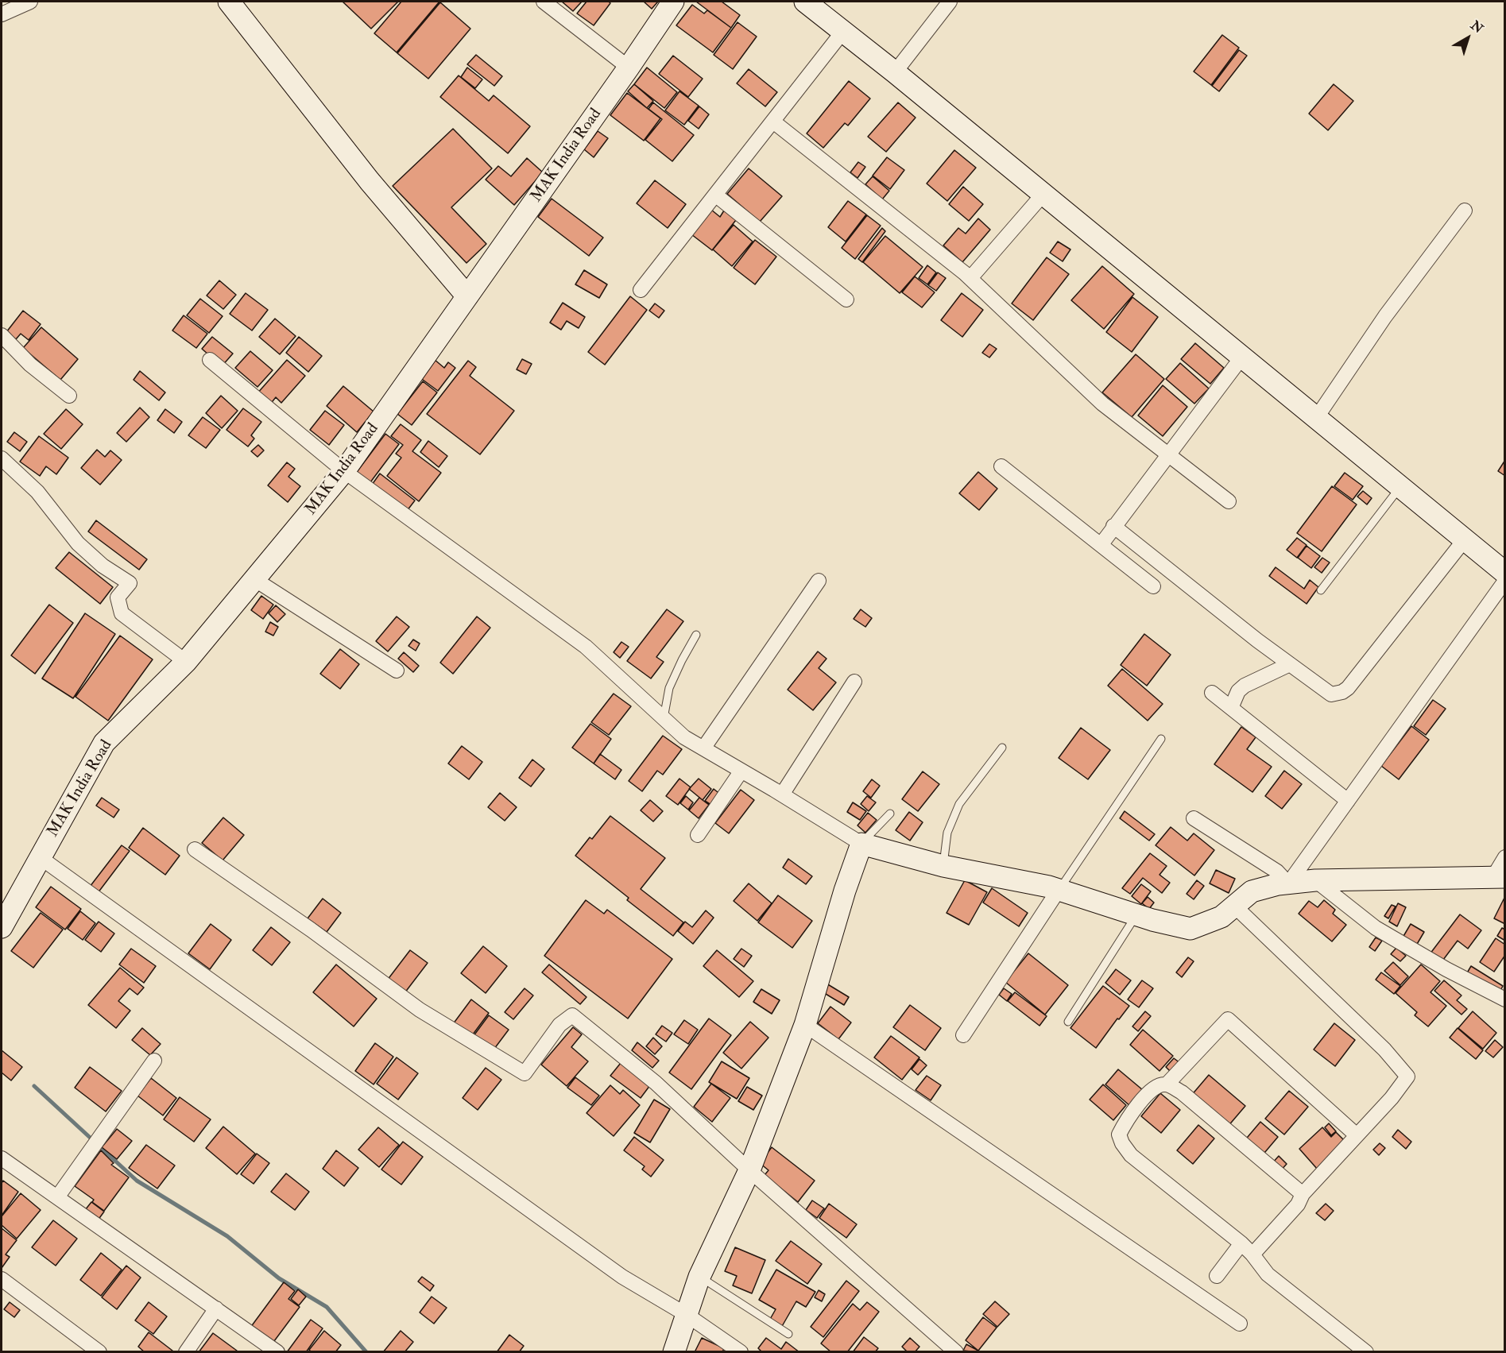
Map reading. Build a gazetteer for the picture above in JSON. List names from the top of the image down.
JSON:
{
  "streets": {
    "street": ["MAK India Road"]
  },
  "north": "top right"
}
